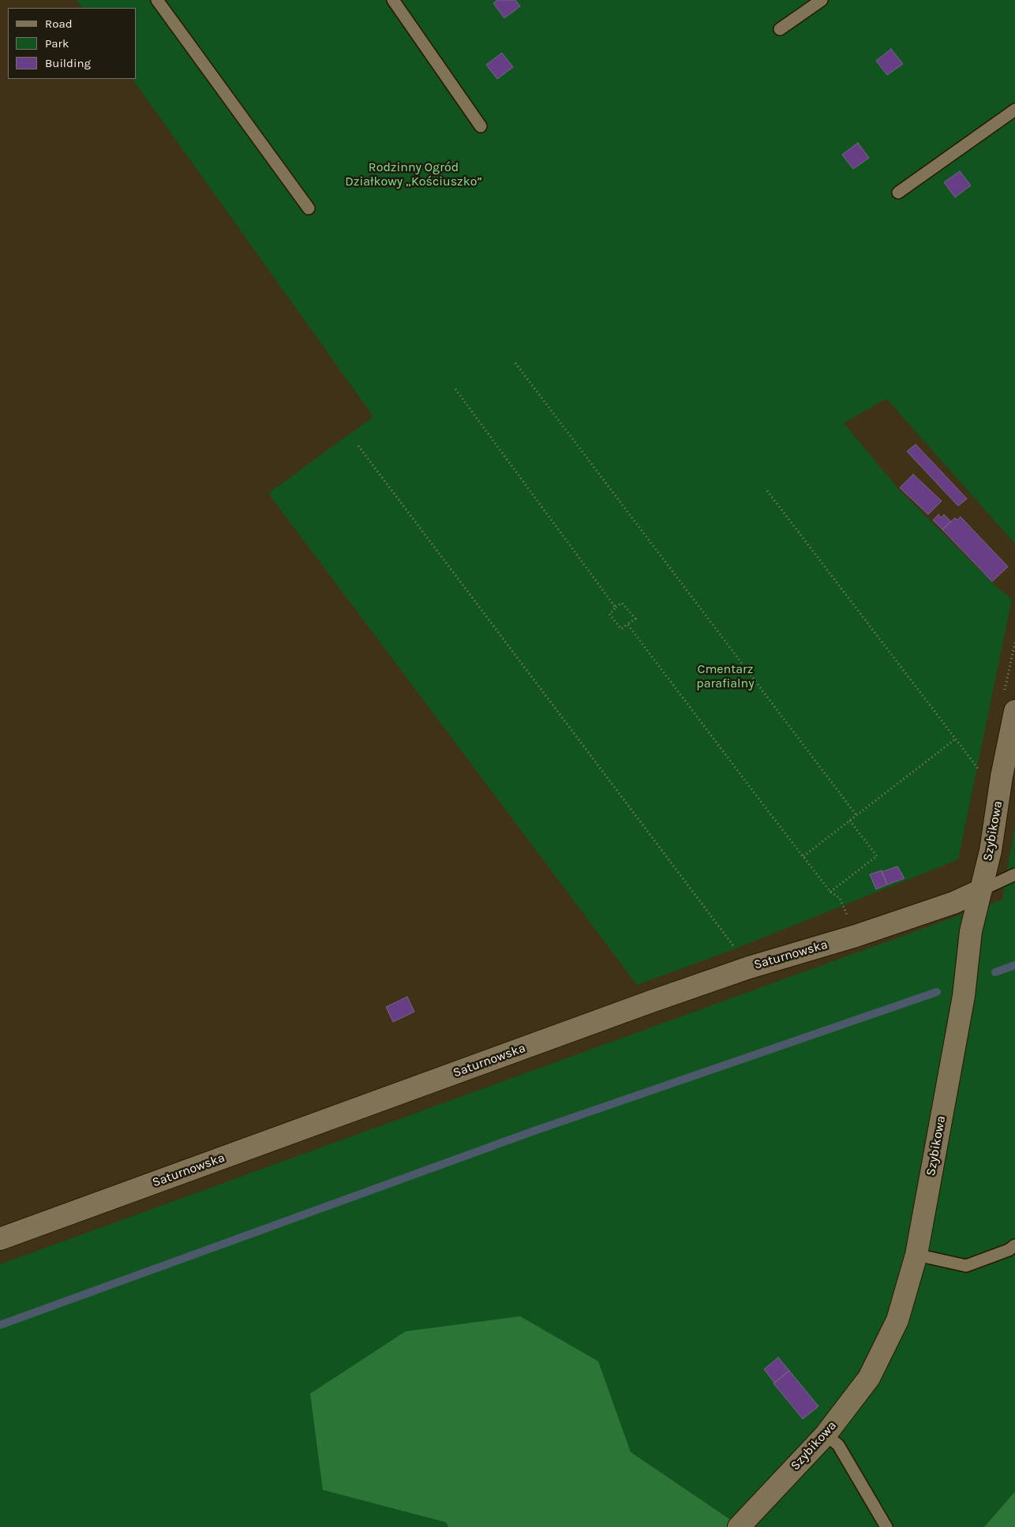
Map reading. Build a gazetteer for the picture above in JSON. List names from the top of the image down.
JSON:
{
  "streets": {
    "street": ["Szybikowa", "Saturnowska"]
  },
  "crossings": [
    ["Szybikowa", "Saturnowska"]
  ],
  "parks": ["Rodzinny Ogród Działkowy „Kościuszko”", "Cmentarz parafialny"],
  "legend": ["Road", "Park", "Building"]
}
